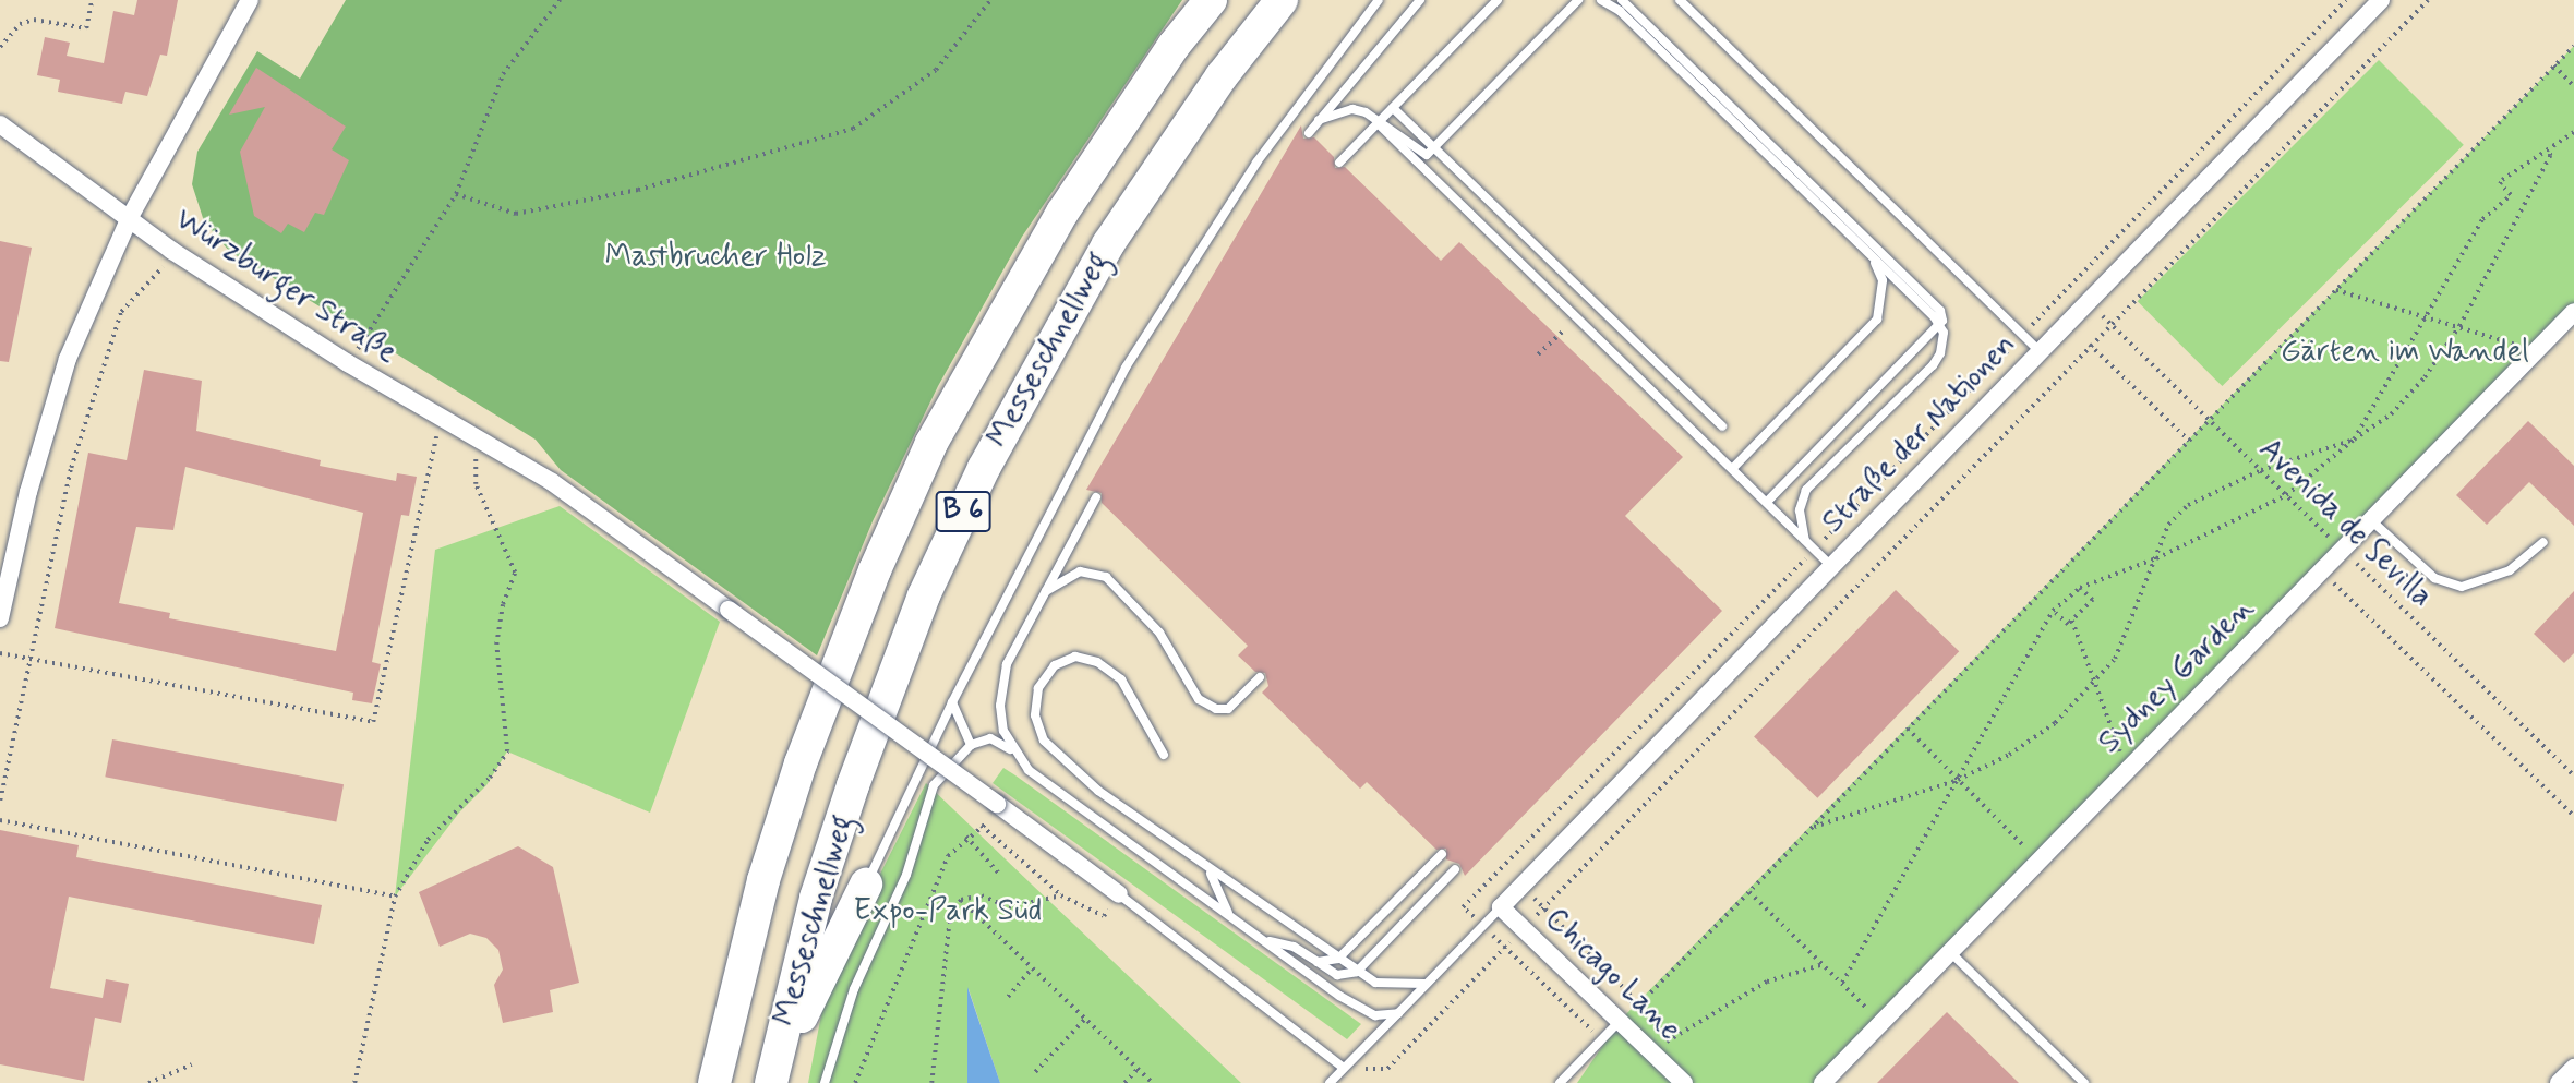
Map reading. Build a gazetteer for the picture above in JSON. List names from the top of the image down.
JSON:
{
  "streets": {
    "highway": ["Messeschnellweg", "B 6"],
    "street": [
      "Würzburger Straße",
      "Straße der Nationen",
      "Sydney Garden",
      "Chicago Lane"
    ],
    "path": ["Avenida de Sevilla"]
  },
  "crossings": [
    ["Straße der Nationen", "Avenida de Sevilla"],
    ["Straße der Nationen", "Chicago Lane"],
    ["Avenida de Sevilla", "Sydney Garden"]
  ],
  "parks": ["Mastbrucher Holz", "Gärten im Wandel", "Expo-Park Süd"]
}
